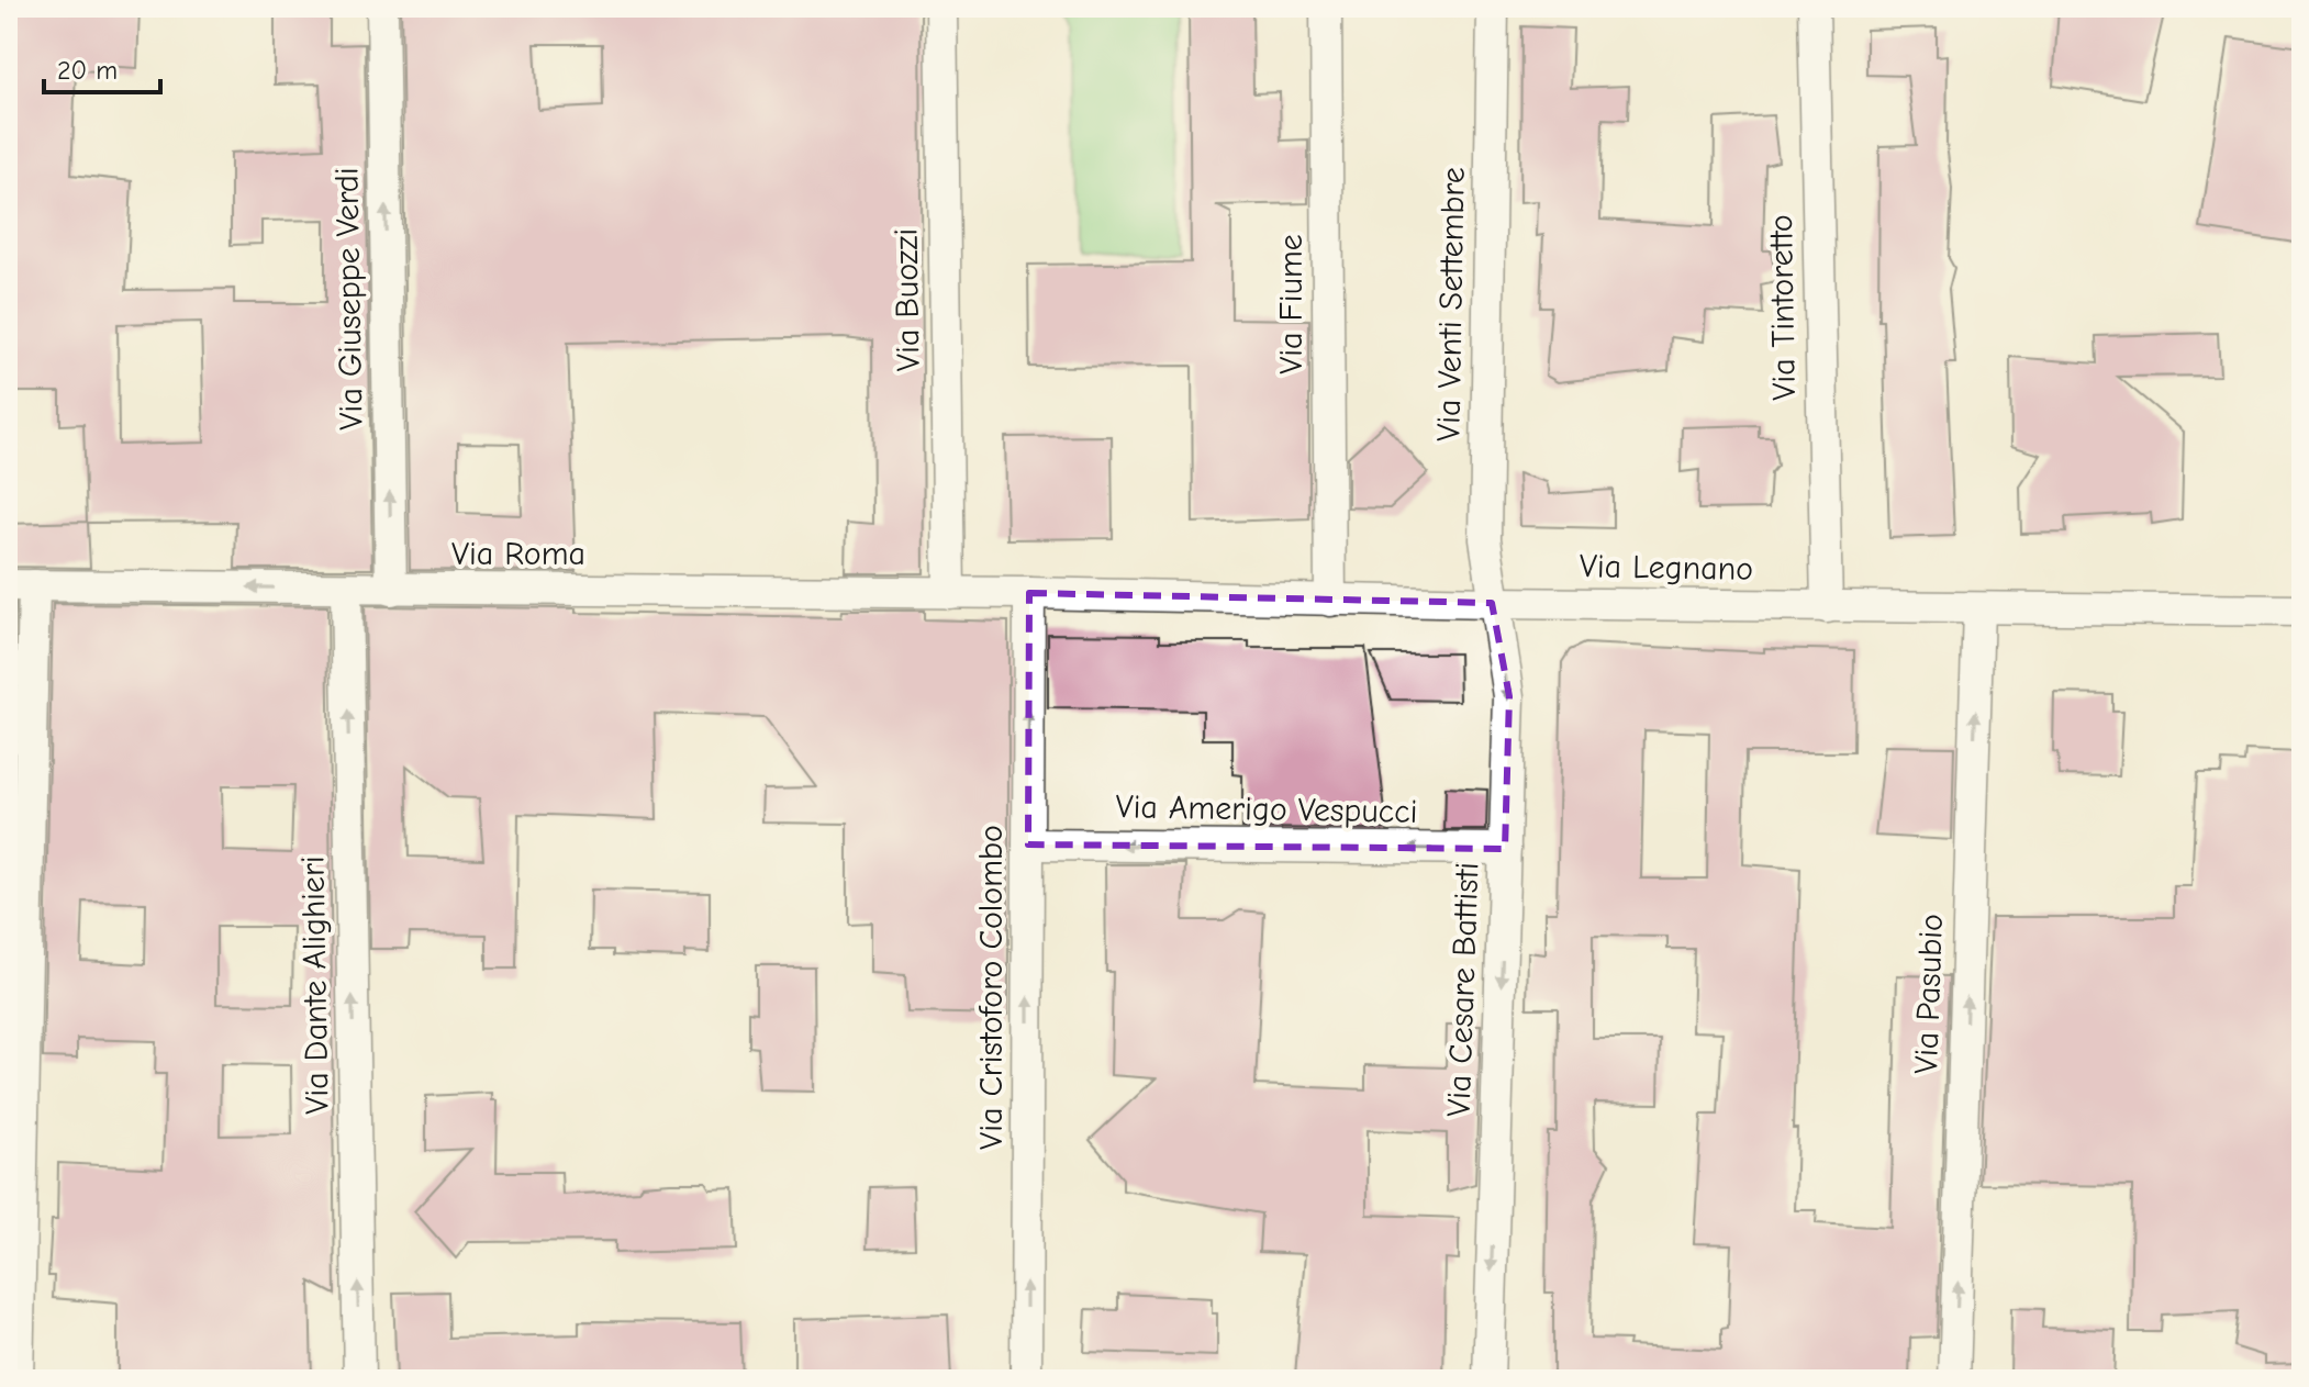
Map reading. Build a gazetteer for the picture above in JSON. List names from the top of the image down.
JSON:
{
  "streets": {
    "street": [
      "Via Giuseppe Verdi",
      "Via Buozzi",
      "Via Fiume",
      "Via Venti Settembre",
      "Via Tintoretto",
      "Via Roma",
      "Via Legnano",
      "Via Amerigo Vespucci",
      "Via Dante Alighieri",
      "Via Cristoforo Colombo",
      "Via Cesare Battisti",
      "Via Pasubio"
    ]
  },
  "crossings": [
    ["Via Giuseppe Verdi", "Via Roma"],
    ["Via Buozzi", "Via Roma"],
    ["Via Fiume", "Via Legnano"],
    ["Via Venti Settembre", "Via Legnano"],
    ["Via Venti Settembre", "Via Cesare Battisti"],
    ["Via Tintoretto", "Via Legnano"],
    ["Via Roma", "Via Legnano"],
    ["Via Roma", "Via Dante Alighieri"],
    ["Via Roma", "Via Cristoforo Colombo"],
    ["Via Legnano", "Via Cristoforo Colombo"],
    ["Via Legnano", "Via Cesare Battisti"],
    ["Via Legnano", "Via Pasubio"],
    ["Via Amerigo Vespucci", "Via Cristoforo Colombo"],
    ["Via Amerigo Vespucci", "Via Cesare Battisti"]
  ],
  "one_way": [
    "Via Giuseppe Verdi",
    "Via Amerigo Vespucci",
    "Via Dante Alighieri",
    "Via Cristoforo Colombo",
    "Via Cesare Battisti",
    "Via Pasubio"
  ],
  "scale_bar": "20 m"
}
